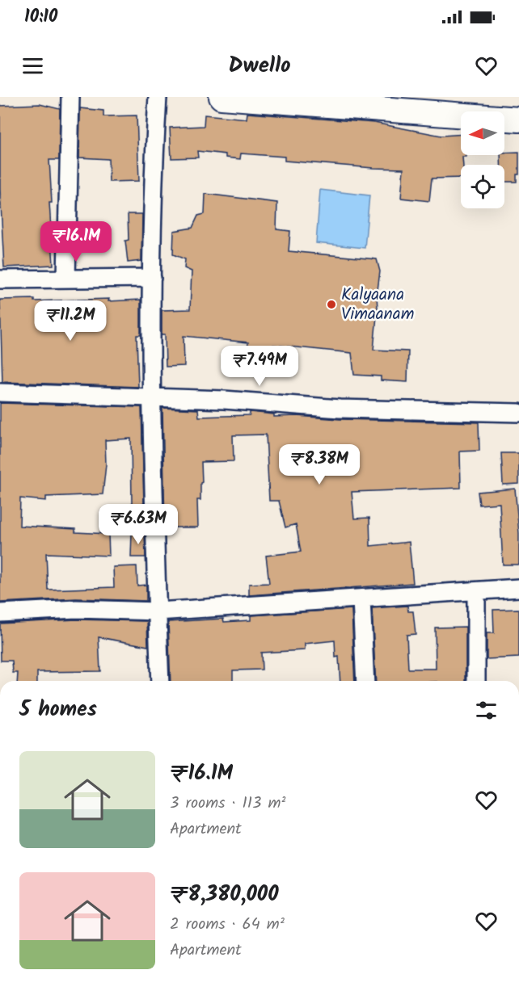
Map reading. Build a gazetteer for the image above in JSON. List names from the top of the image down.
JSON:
{
  "places": ["Kalyaana Vimaanam"],
  "north": "left",
  "page": {
    "status": "10:10",
    "header": "Dwello",
    "price": [
      "₹16.1M",
      "₹11.2M",
      "₹7.49M",
      "₹8.38M",
      "₹6.63M"
    ],
    "heading": "5 homes",
    "list": [
      {
        "name": "₹16.1M",
        "note": "3 rooms · 113 m² · Apartment"
      },
      {
        "name": "₹8,380,000",
        "note": "2 rooms · 64 m² · Apartment"
      }
    ]
  }
}
